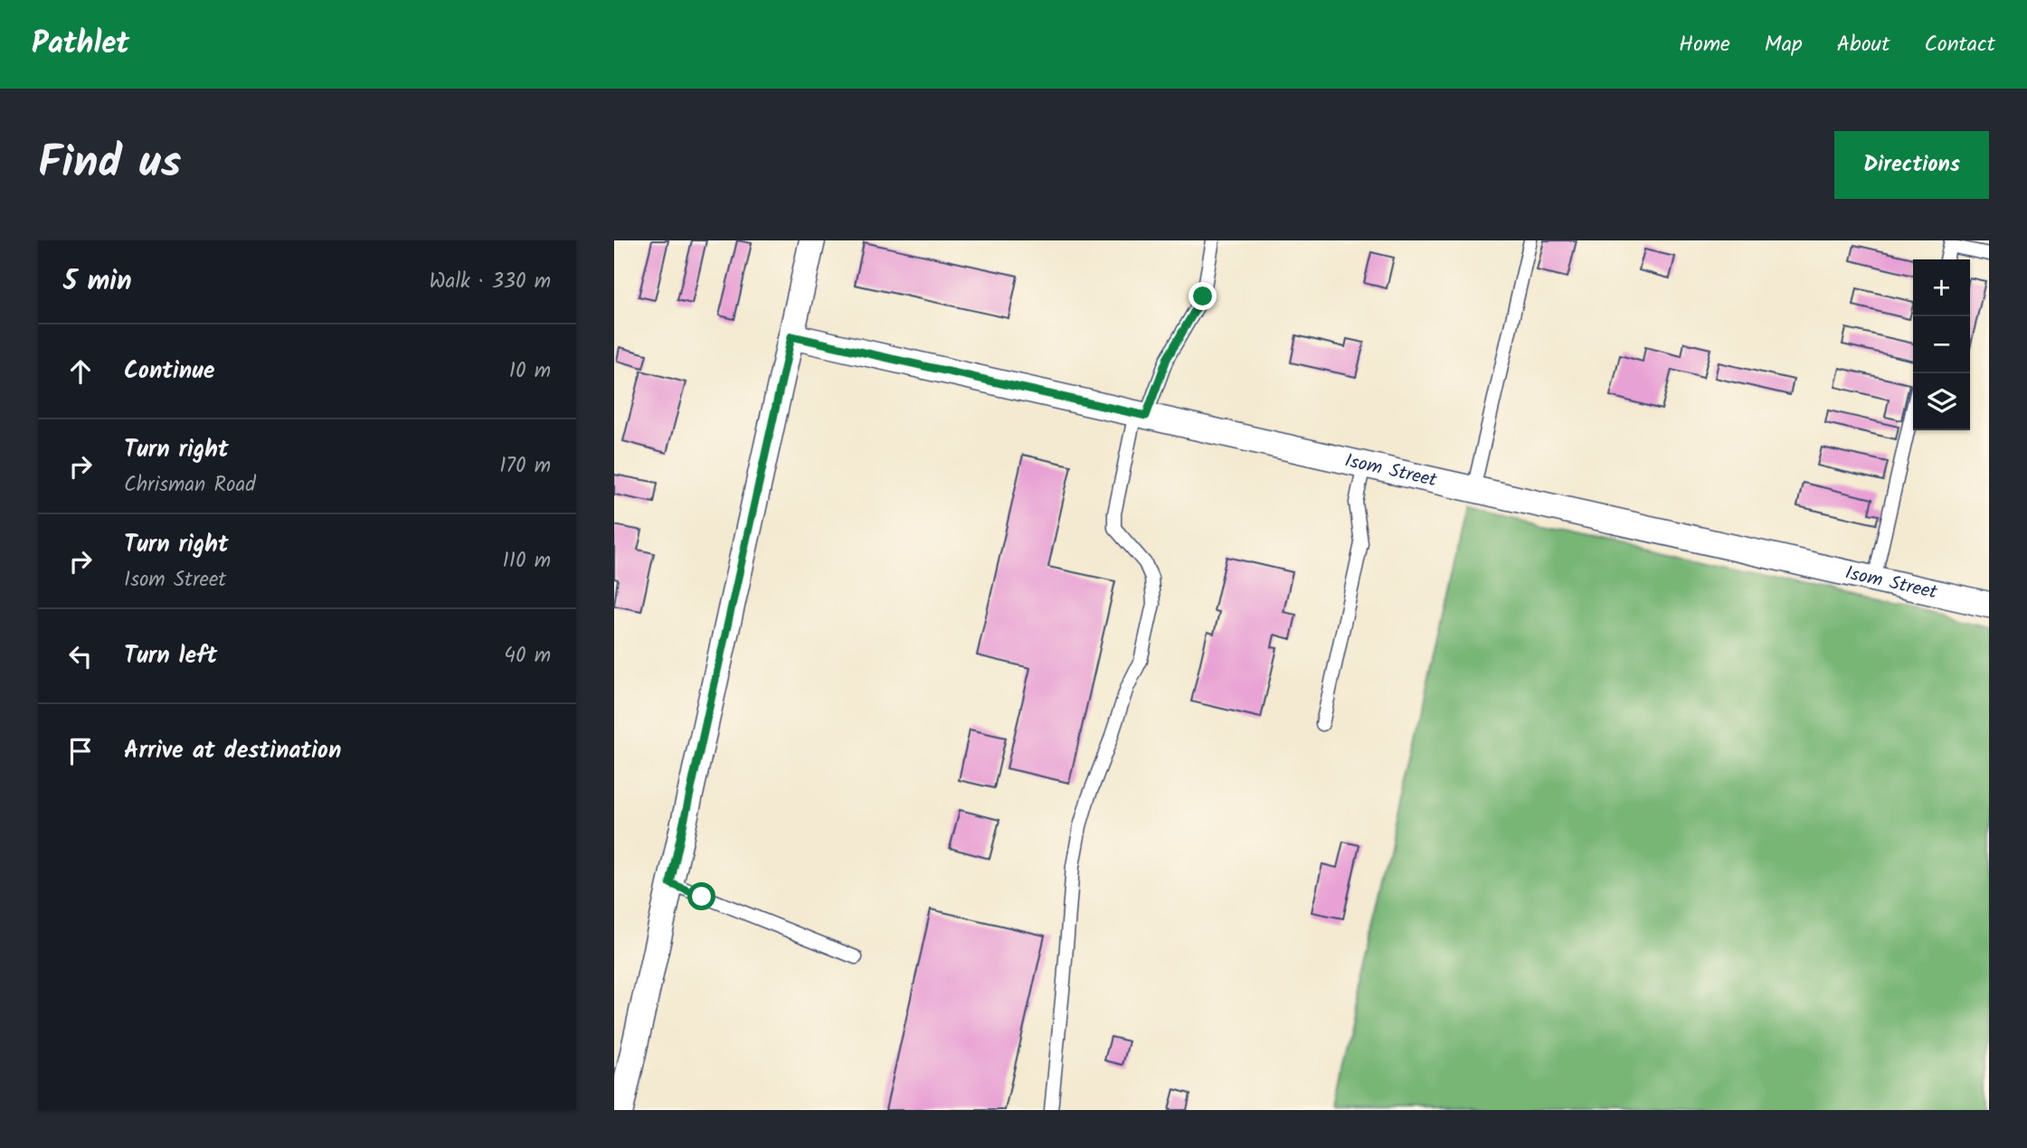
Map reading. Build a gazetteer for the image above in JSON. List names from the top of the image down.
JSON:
{
  "streets": {
    "street": ["Isom Street"]
  },
  "page": {
    "header": "Pathlet",
    "nav": [
      "Home",
      "Map",
      "About",
      "Contact"
    ],
    "title": "Find us",
    "buttons": "Directions",
    "heading": ["5 min", "Walk · 330 m"],
    "map_buttons": ["+", "−"],
    "list": [
      ["Continue", "10 m"],
      ["Turn right", "Chrisman Road", "170 m"],
      ["Turn right", "Isom Street", "110 m"],
      ["Turn left", "40 m"],
      "Arrive at destination"
    ]
  }
}
